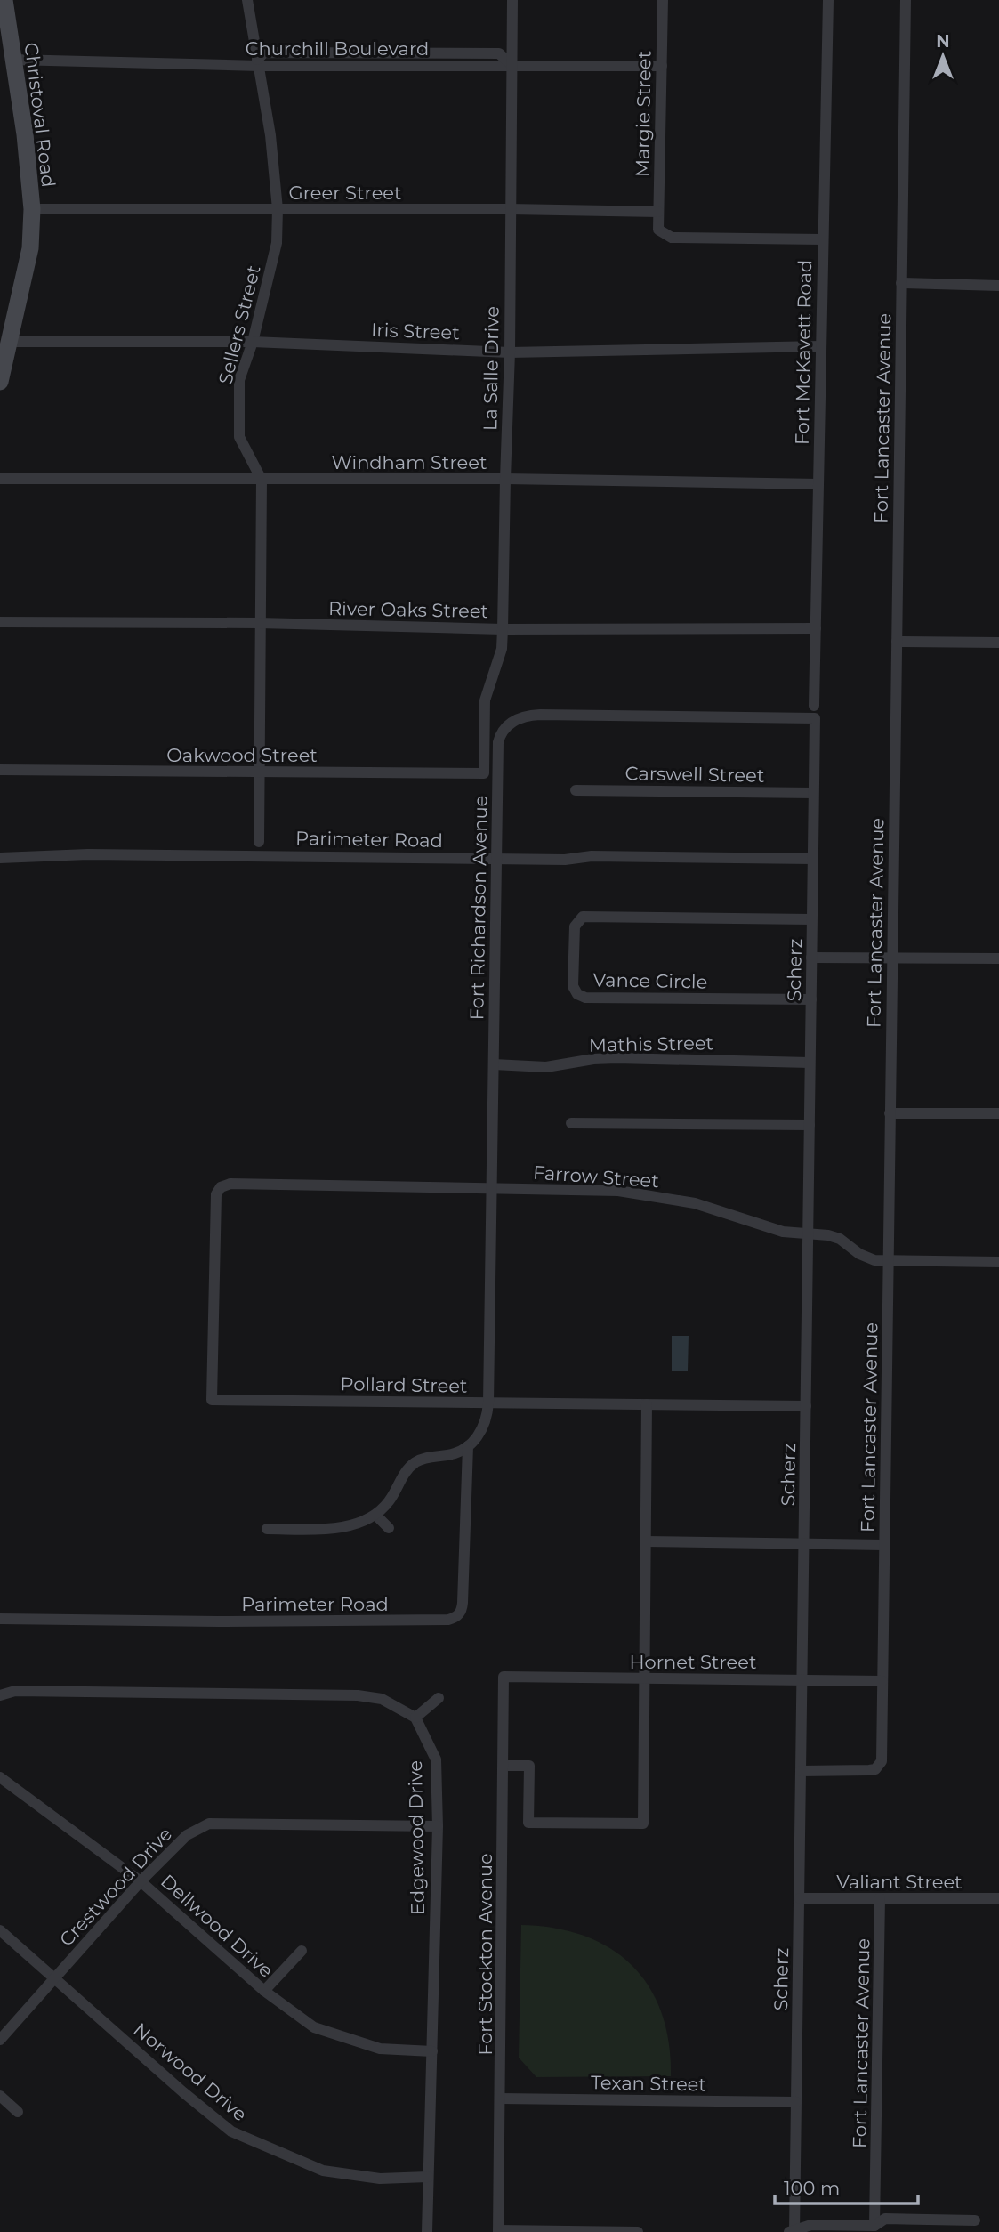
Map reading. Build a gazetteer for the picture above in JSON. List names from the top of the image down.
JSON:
{
  "streets": {
    "street": [
      "Churchill Boulevard",
      "Margie Street",
      "Christoval Road",
      "Greer Street",
      "Sellers Street",
      "Iris Street",
      "Fort McKavett Road",
      "La Salle Drive",
      "Fort Lancaster Avenue",
      "Windham Street",
      "River Oaks Street",
      "Oakwood Street",
      "Carswell Street",
      "Parimeter Road",
      "Fort Richardson Avenue",
      "Scherz",
      "Vance Circle",
      "Mathis Street",
      "Farrow Street",
      "Pollard Street",
      "Hornet Street",
      "Edgewood Drive",
      "Valiant Street",
      "Crestwood Drive",
      "Dellwood Drive",
      "Fort Stockton Avenue",
      "Norwood Drive",
      "Texan Street"
    ]
  },
  "crossings": [
    ["Churchill Boulevard", "Margie Street"],
    ["Churchill Boulevard", "Christoval Road"],
    ["Churchill Boulevard", "Sellers Street"],
    ["Churchill Boulevard", "La Salle Drive"],
    ["Margie Street", "Greer Street"],
    ["Margie Street", "Fort McKavett Road"],
    ["Christoval Road", "Greer Street"],
    ["Christoval Road", "Iris Street"],
    ["Greer Street", "Sellers Street"],
    ["Greer Street", "La Salle Drive"],
    ["Sellers Street", "Iris Street"],
    ["Sellers Street", "Windham Street"],
    ["Sellers Street", "River Oaks Street"],
    ["Sellers Street", "Oakwood Street"],
    ["Iris Street", "Fort McKavett Road"],
    ["Iris Street", "La Salle Drive"],
    ["Fort McKavett Road", "Windham Street"],
    ["Fort McKavett Road", "River Oaks Street"],
    ["La Salle Drive", "Windham Street"],
    ["La Salle Drive", "River Oaks Street"],
    ["La Salle Drive", "Oakwood Street"],
    ["Fort Lancaster Avenue", "Scherz"],
    ["Fort Lancaster Avenue", "Farrow Street"],
    ["Fort Lancaster Avenue", "Hornet Street"],
    ["Fort Lancaster Avenue", "Valiant Street"],
    ["Carswell Street", "Scherz"],
    ["Parimeter Road", "Fort Richardson Avenue"],
    ["Parimeter Road", "Scherz"],
    ["Fort Richardson Avenue", "Scherz"],
    ["Fort Richardson Avenue", "Mathis Street"],
    ["Fort Richardson Avenue", "Farrow Street"],
    ["Fort Richardson Avenue", "Pollard Street"],
    ["Scherz", "Vance Circle"],
    ["Scherz", "Mathis Street"],
    ["Scherz", "Farrow Street"],
    ["Scherz", "Pollard Street"],
    ["Scherz", "Hornet Street"],
    ["Scherz", "Valiant Street"],
    ["Scherz", "Texan Street"],
    ["Farrow Street", "Pollard Street"],
    ["Hornet Street", "Fort Stockton Avenue"],
    ["Edgewood Drive", "Crestwood Drive"],
    ["Edgewood Drive", "Dellwood Drive"],
    ["Edgewood Drive", "Norwood Drive"],
    ["Crestwood Drive", "Dellwood Drive"],
    ["Crestwood Drive", "Norwood Drive"],
    ["Fort Stockton Avenue", "Texan Street"]
  ],
  "scale_bar": "100 m",
  "north": "top"
}
